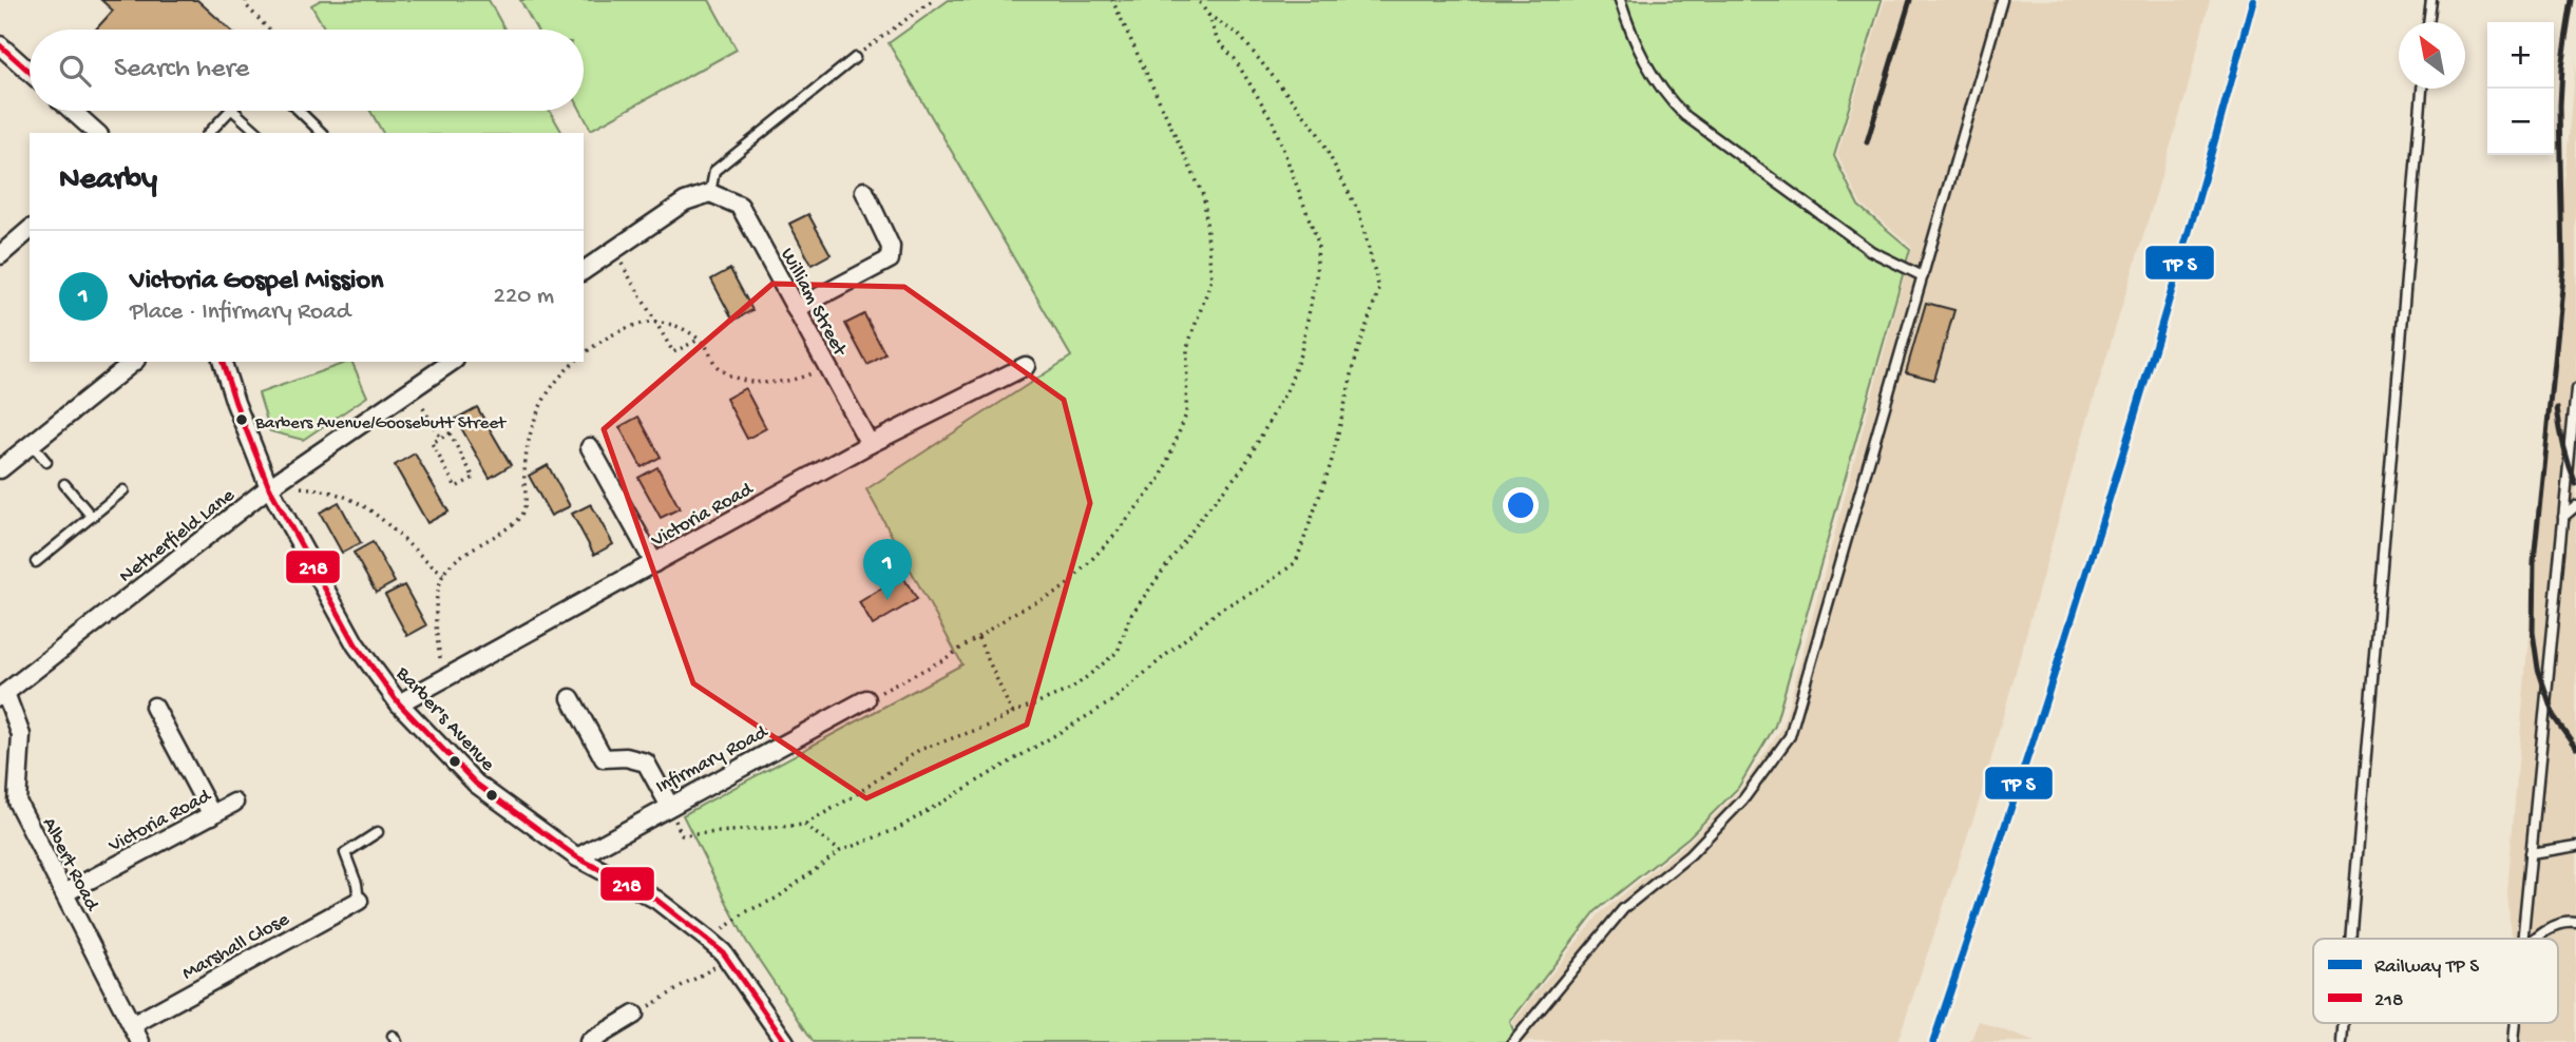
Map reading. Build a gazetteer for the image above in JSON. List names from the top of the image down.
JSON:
{
  "streets": {
    "street": [
      "William Street",
      "Victoria Road",
      "Netherfield Lane",
      "Barber's Avenue",
      "Infirmary Road",
      "Albert Road",
      "Marshall Close"
    ]
  },
  "crossings": [
    ["William Street", "Victoria Road"],
    ["Victoria Road", "Barber's Avenue"],
    ["Victoria Road", "Albert Road"],
    ["Netherfield Lane", "Barber's Avenue"],
    ["Netherfield Lane", "Albert Road"],
    ["Barber's Avenue", "Infirmary Road"],
    ["Albert Road", "Marshall Close"]
  ],
  "places": ["Barbers Avenue/Goosebutt Street"],
  "lines": ["transit line 218"],
  "legend": ["Railway TP S", "218"],
  "north": "top left",
  "page": {
    "map_buttons": ["+", "−"],
    "search": "Search here",
    "heading": "Nearby",
    "list": [
      {
        "mark": "1",
        "name": "Victoria Gospel Mission",
        "note": "Place · Infirmary Road",
        "value": "220 m"
      }
    ],
    "pins": "1"
  }
}
